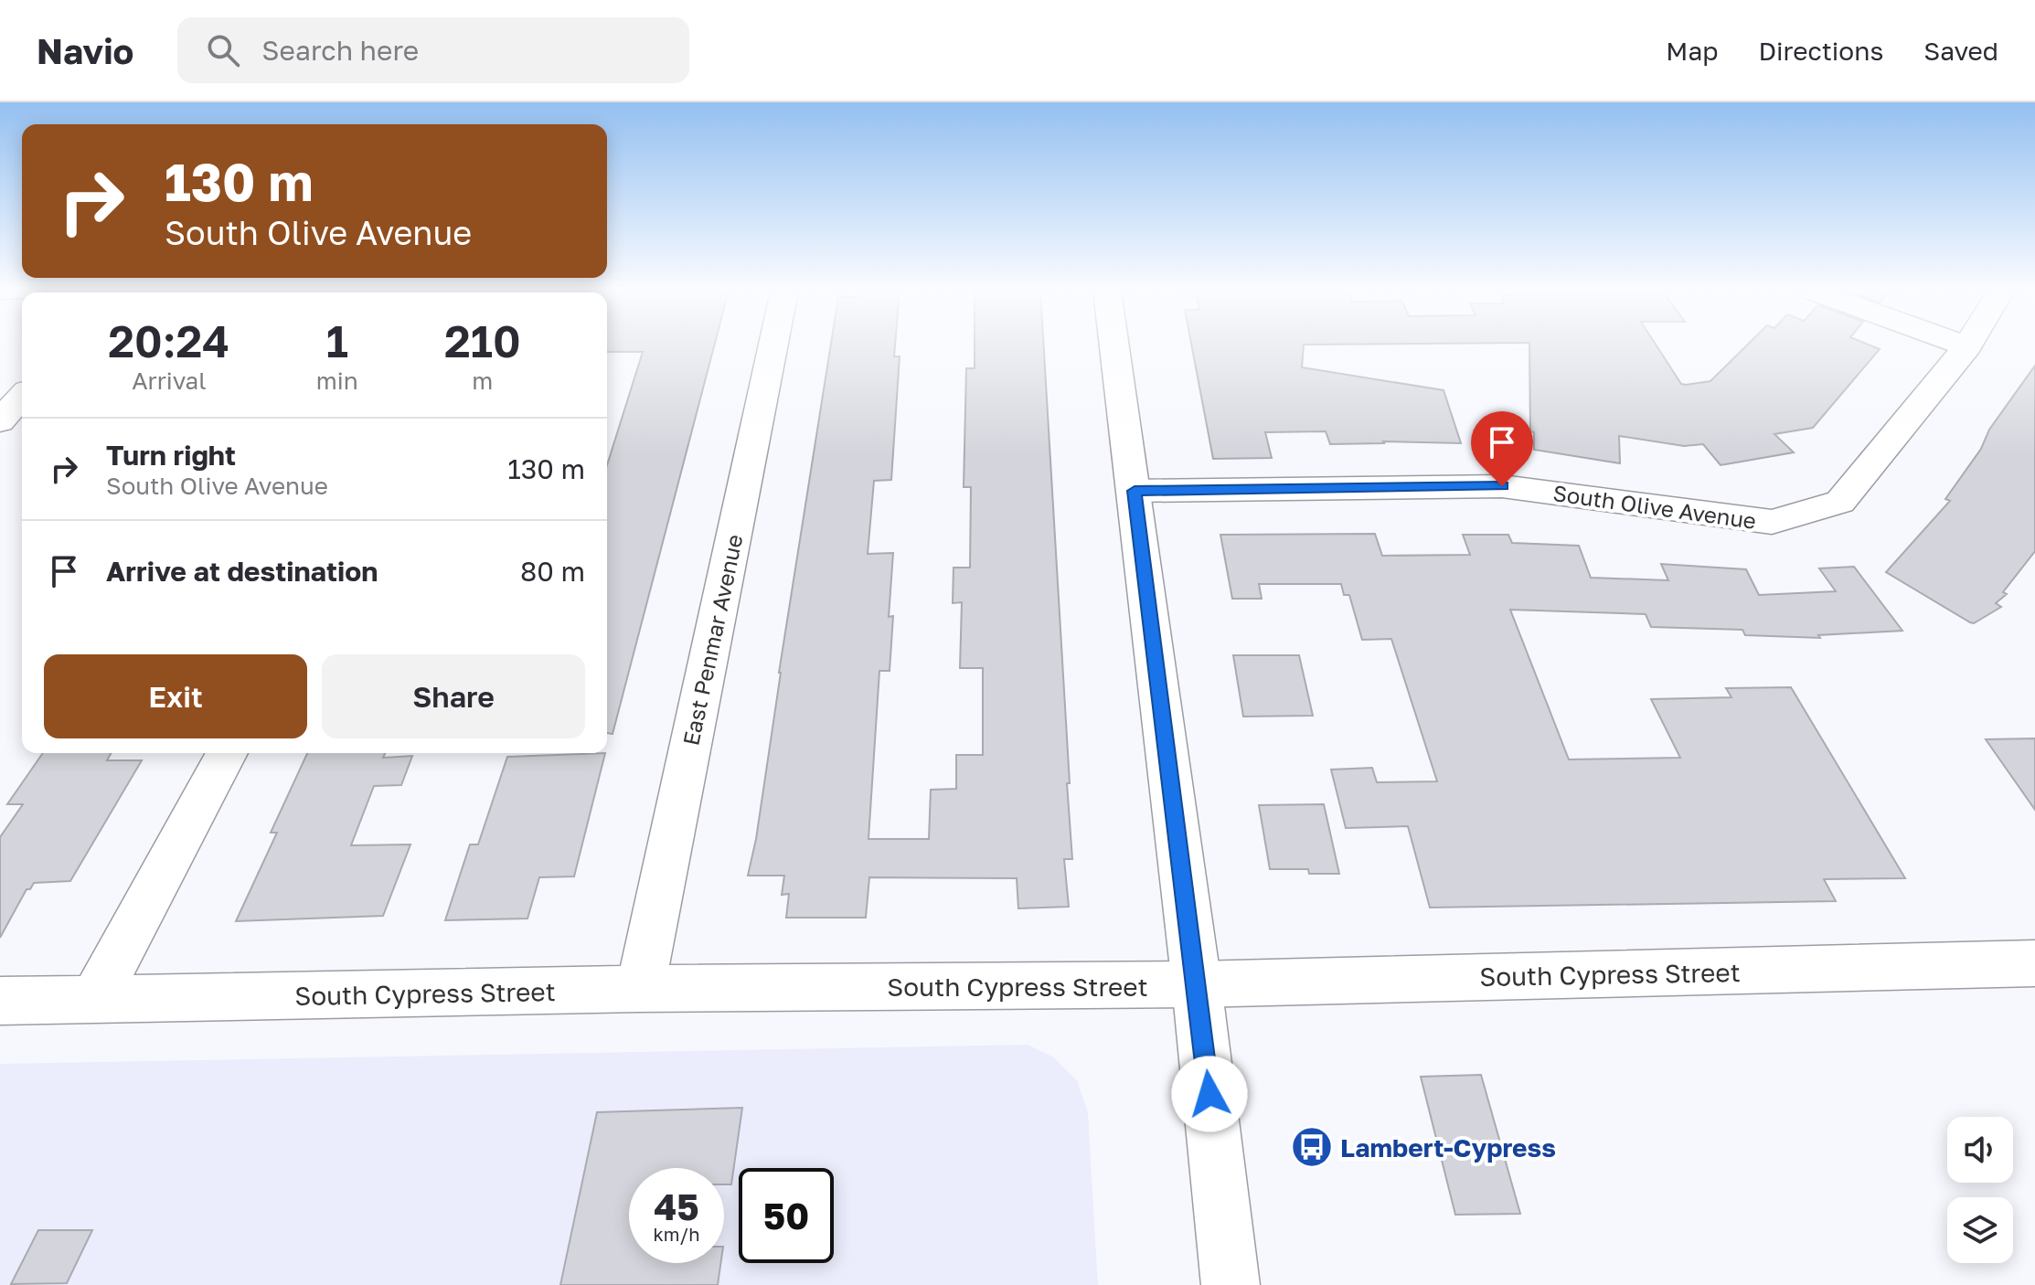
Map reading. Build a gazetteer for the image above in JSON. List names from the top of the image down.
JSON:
{
  "streets": {
    "street": ["South Olive Avenue", "East Penmar Avenue", "South Cypress Street"]
  },
  "crossings": [
    ["East Penmar Avenue", "South Cypress Street"]
  ],
  "places": {
    "bus stop": ["Lambert-Cypress"]
  },
  "page": {
    "header": "Navio",
    "search": "Search here",
    "nav": ["Map", "Directions", "Saved"],
    "turn": ["130 m", "South Olive Avenue"],
    "eta": [
      "20:24",
      "Arrival",
      "1",
      "min",
      "210",
      "m"
    ],
    "list": [
      {
        "name": "Turn right",
        "note": "South Olive Avenue",
        "value": "130 m"
      },
      {
        "name": "Arrive at destination",
        "value": "80 m"
      }
    ],
    "buttons": ["Exit", "Share"],
    "speed": "45 km/h",
    "limit": "50"
  }
}
